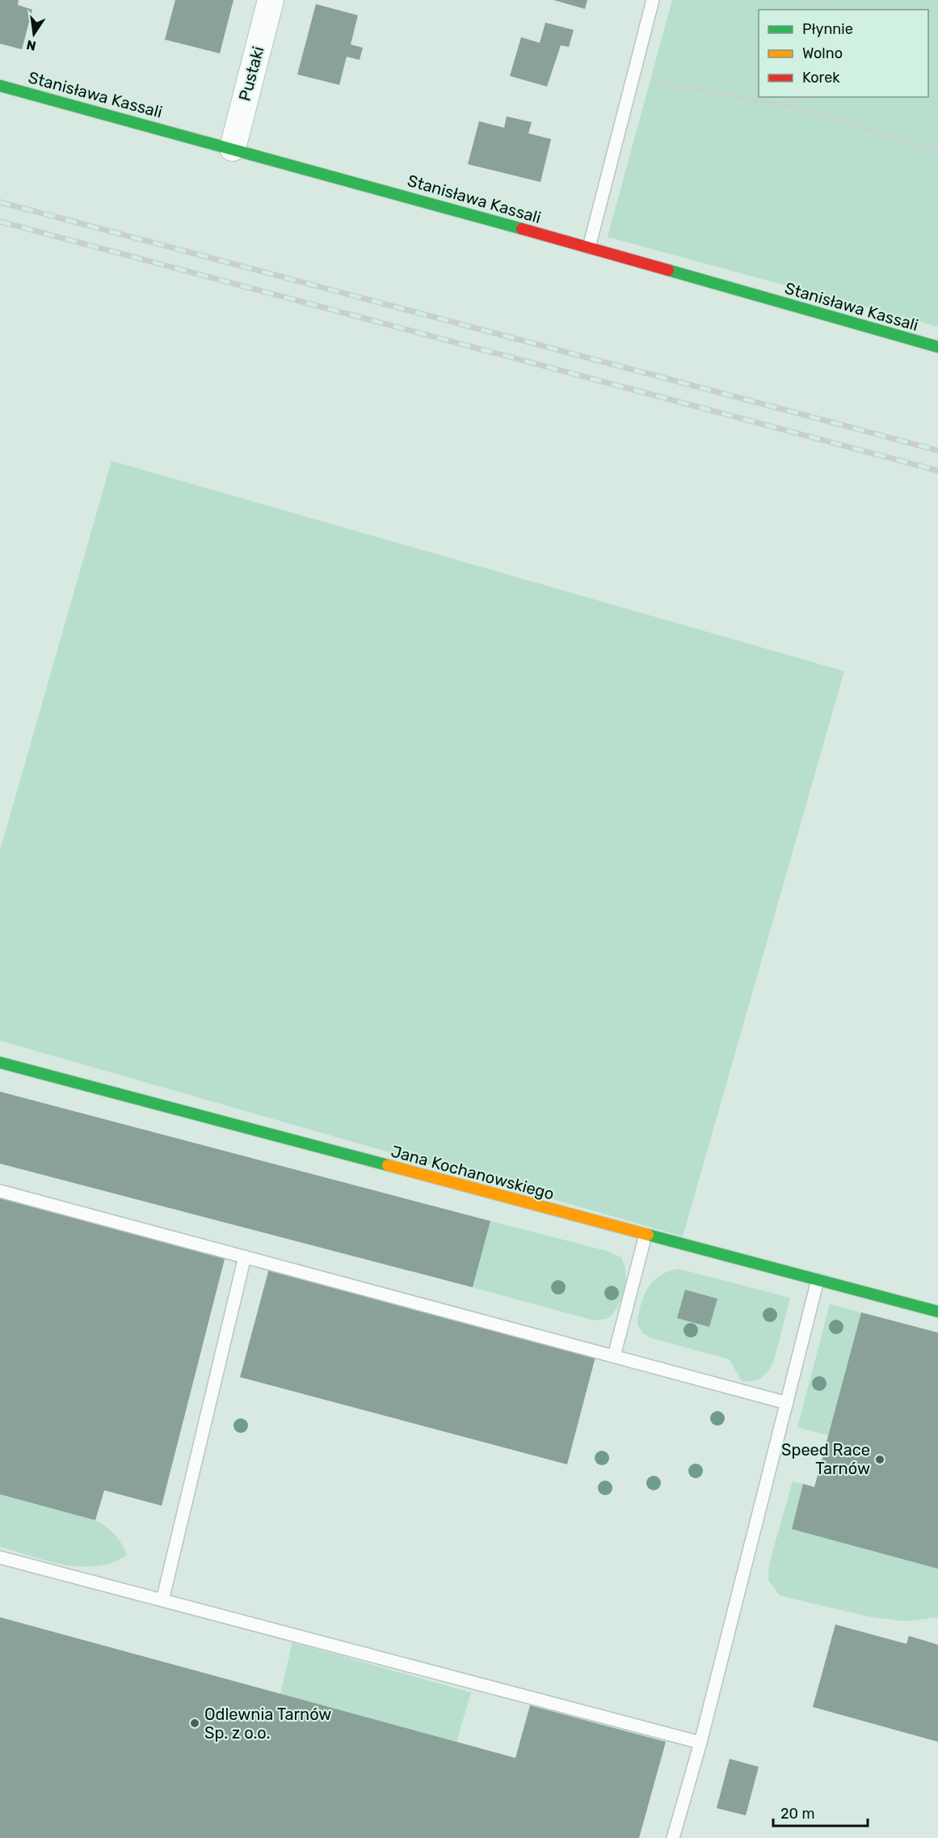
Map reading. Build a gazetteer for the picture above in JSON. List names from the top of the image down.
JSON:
{
  "streets": {
    "street": ["Pustaki", "Stanisława Kassali", "Jana Kochanowskiego"]
  },
  "crossings": [
    ["Pustaki", "Stanisława Kassali"]
  ],
  "places": ["Speed Race Tarnów", "Odlewnia Tarnów Sp. z o.o."],
  "legend": ["Płynnie", "Wolno", "Korek"],
  "scale_bar": "20 m",
  "north": "bottom"
}
